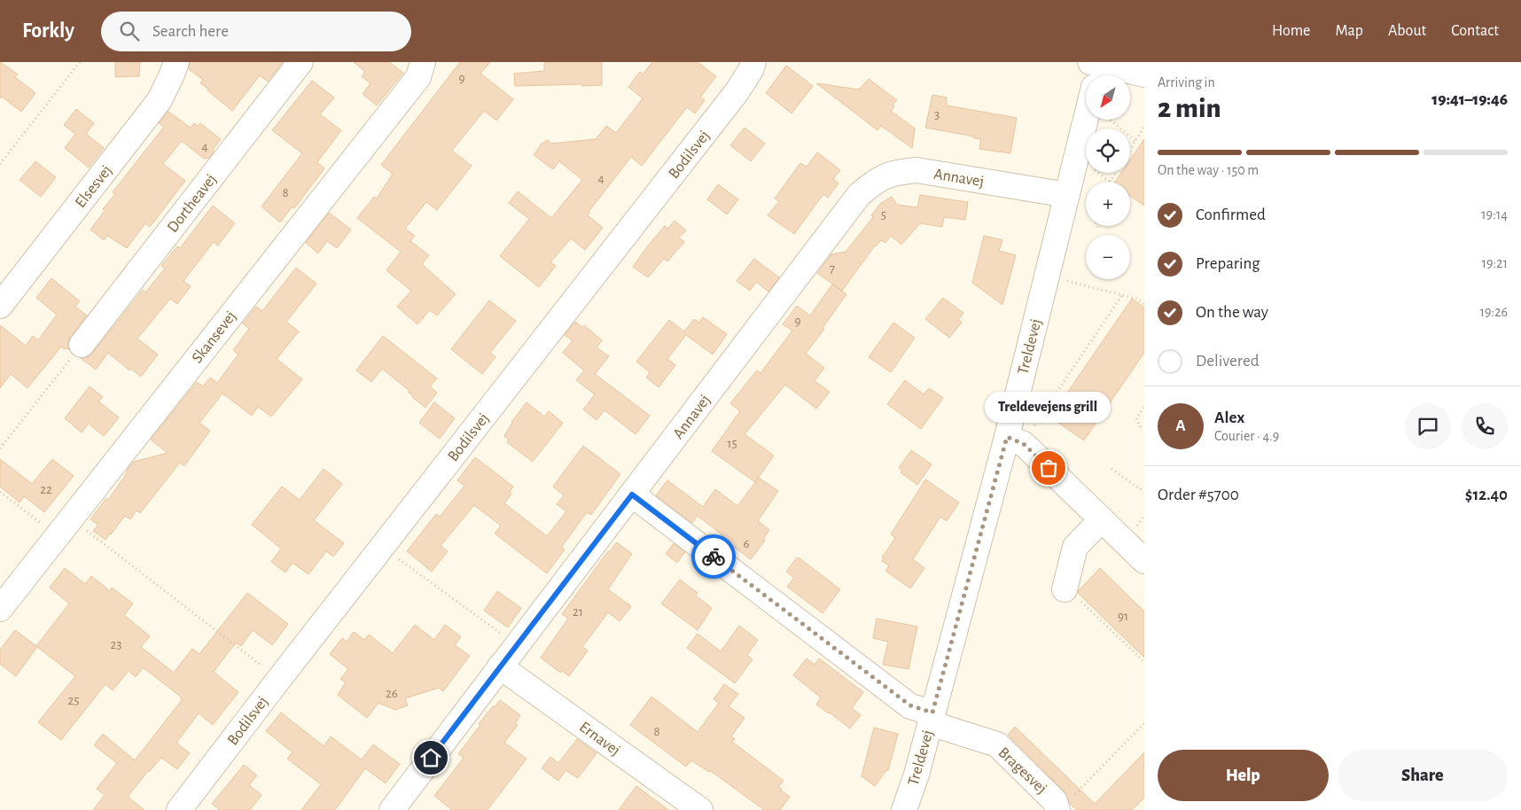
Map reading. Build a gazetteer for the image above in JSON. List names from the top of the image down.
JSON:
{
  "streets": {
    "street": [
      "Bodilsvej",
      "Annavej",
      "Elsesvej",
      "Dortheavej",
      "Skansevej",
      "Treldevej",
      "Ernavej",
      "Bragesvej"
    ]
  },
  "crossings": [
    ["Annavej", "Treldevej"],
    ["Annavej", "Ernavej"],
    ["Annavej", "Bragesvej"],
    ["Treldevej", "Bragesvej"]
  ],
  "places": ["Treldevejens grill"],
  "house_numbers": [
    "9",
    "3",
    "4",
    "4",
    "8",
    "5",
    "7",
    "9",
    "15",
    "22",
    "6",
    "21",
    "91",
    "23",
    "26",
    "25",
    "8"
  ],
  "north": "bottom left",
  "page": {
    "header": "Forkly",
    "search": "Search here",
    "nav": [
      "Home",
      "Map",
      "About",
      "Contact"
    ],
    "heading": ["2 min", "Arriving in", "19:41–19:46"],
    "panel": [
      "Alex",
      "Courier · 4.9",
      "Order #5700",
      "$12.40"
    ],
    "map_buttons": ["+", "−"],
    "bar": "On the way · 150 m",
    "list": [
      ["Confirmed", "19:14"],
      ["Preparing", "19:21"],
      ["On the way", "19:26"],
      "Delivered"
    ],
    "bubble": "Treldevejens grill",
    "round": "A",
    "buttons": ["Help", "Share"]
  }
}
